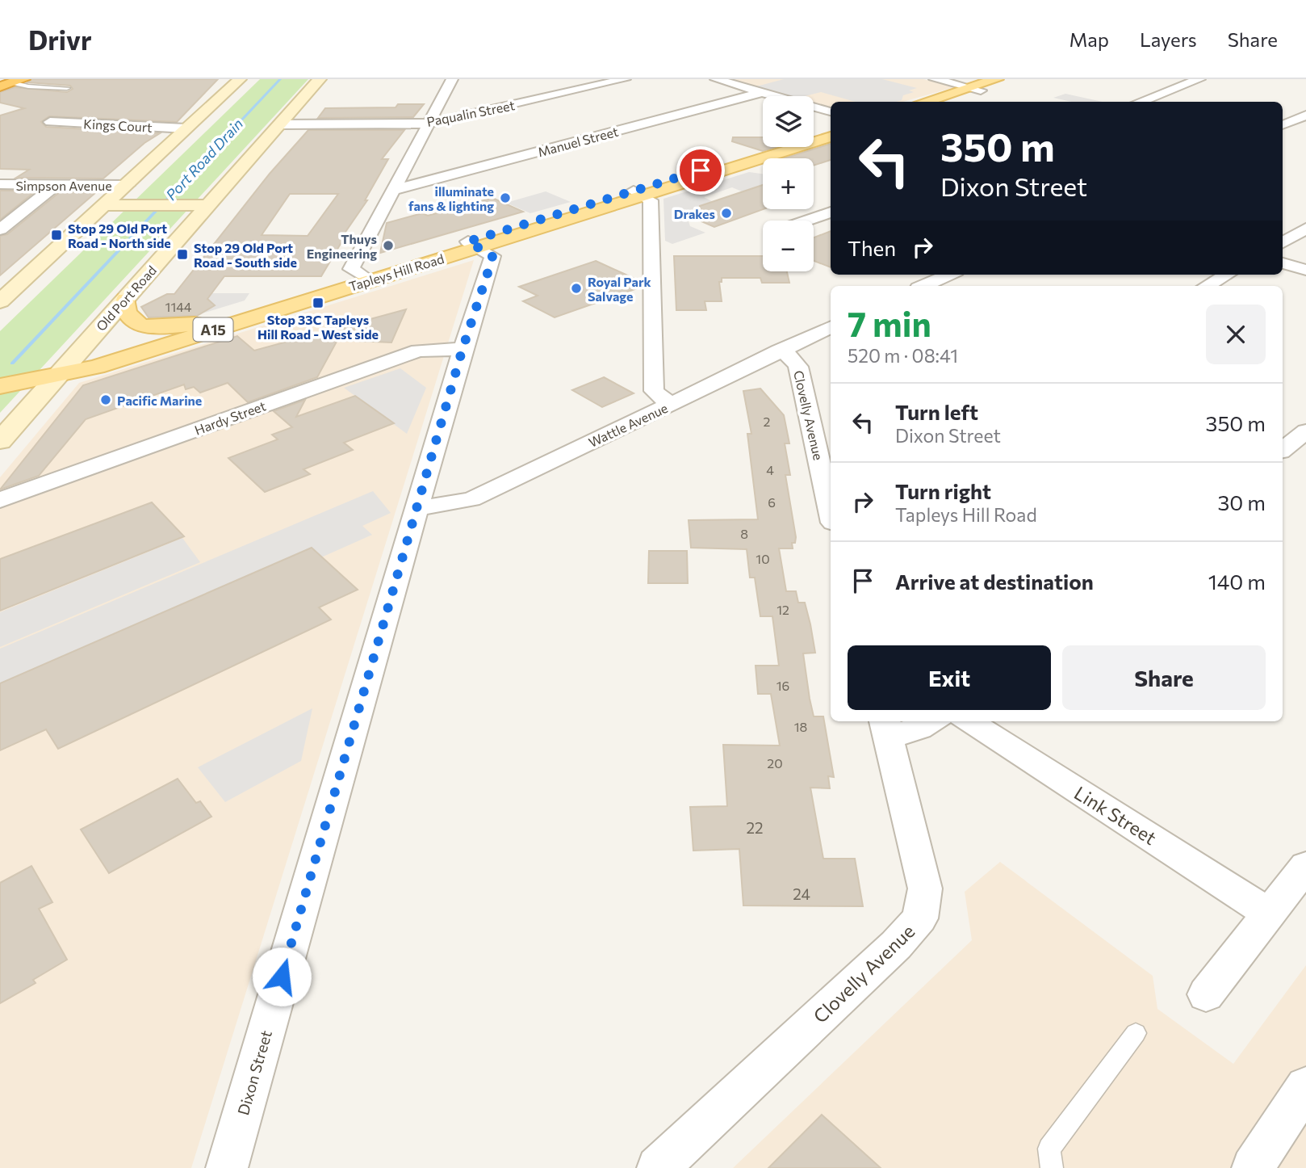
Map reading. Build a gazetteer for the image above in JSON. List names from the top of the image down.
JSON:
{
  "streets": {
    "main road": ["Tapleys Hill Road", "Old Port Road", "A15"],
    "street": [
      "Paqualin Street",
      "Kings Court",
      "Manuel Street",
      "Simpson Avenue",
      "Clovelly Avenue",
      "Hardy Street",
      "Wattle Avenue",
      "Link Street",
      "Dixon Street"
    ]
  },
  "crossings": [
    ["Paqualin Street", "Old Port Road"],
    ["Tapleys Hill Road", "Old Port Road"],
    ["Tapleys Hill Road", "A15"],
    ["Tapleys Hill Road", "Dixon Street"],
    ["Old Port Road", "A15"],
    ["Clovelly Avenue", "Wattle Avenue"],
    ["Hardy Street", "Dixon Street"],
    ["Wattle Avenue", "Dixon Street"]
  ],
  "water": ["Port Road Drain"],
  "places": {
    "other": [
      "illuminate fans & lighting",
      "Drakes",
      "Thuys Engineering",
      "Royal Park Salvage",
      "Pacific Marine"
    ],
    "transit": ["Stop 29 Old Port Road - North side", "Stop 29 Old Port Road - South side", "Stop 33C Tapleys Hill Road - West side"]
  },
  "house_numbers": [
    "1144",
    "2",
    "4",
    "6",
    "8",
    "10",
    "12",
    "16",
    "18",
    "20",
    "22",
    "24"
  ],
  "page": {
    "header": "Drivr",
    "nav": ["Map", "Layers", "Share"],
    "map_buttons": ["+", "−"],
    "turn": ["350 m", "Dixon Street"],
    "then": "Then",
    "heading": ["7 min", "520 m · 08:41"],
    "list": [
      {
        "name": "Turn left",
        "note": "Dixon Street",
        "value": "350 m"
      },
      {
        "name": "Turn right",
        "note": "Tapleys Hill Road",
        "value": "30 m"
      },
      {
        "name": "Arrive at destination",
        "value": "140 m"
      }
    ],
    "buttons": ["Exit", "Share"]
  }
}
